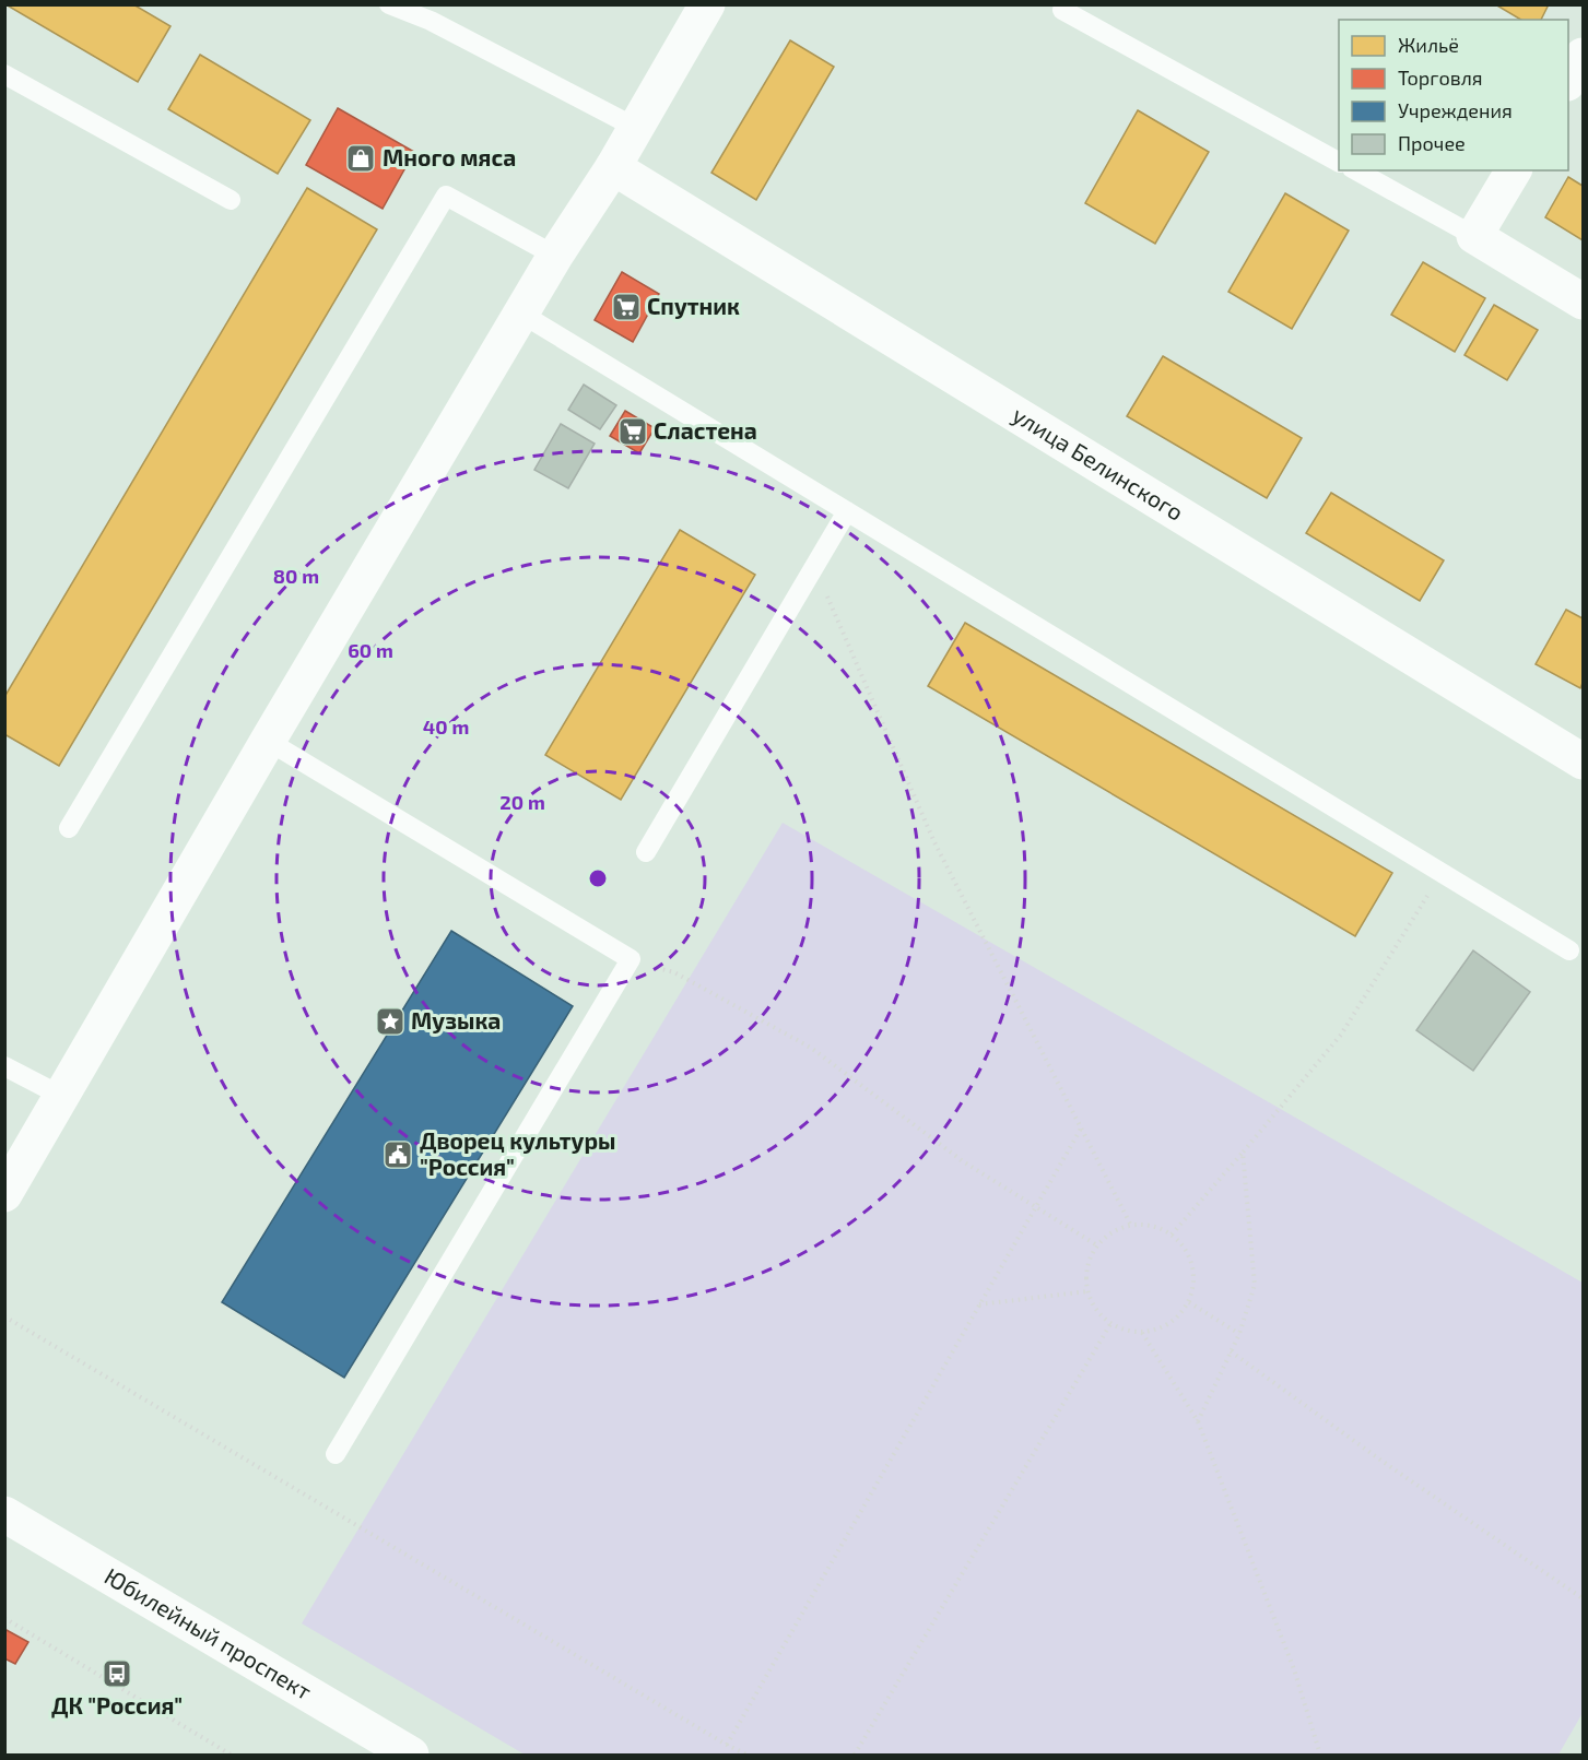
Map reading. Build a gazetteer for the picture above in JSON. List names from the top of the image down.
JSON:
{
  "streets": {
    "main road": ["улица Белинского", "Юбилейный проспект"]
  },
  "places": {
    "shop": ["Много мяса"],
    "supermarket": ["Спутник", "Сластена"],
    "place": ["Музыка"],
    "public building": ["Дворец культуры \"Россия\""],
    "bus stop": ["ДК \"Россия\""]
  },
  "legend": [
    "Жильё",
    "Торговля",
    "Учреждения",
    "Прочее"
  ],
  "rings": [
    "80 m",
    "60 m",
    "40 m",
    "20 m"
  ]
}
